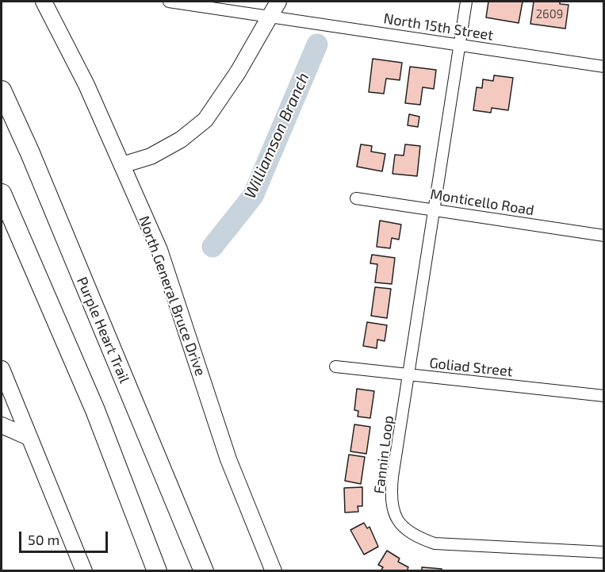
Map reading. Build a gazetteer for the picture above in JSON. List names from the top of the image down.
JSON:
{
  "streets": {
    "highway": ["Purple Heart Trail"],
    "main road": ["North General Bruce Drive"],
    "street": [
      "North 15th Street",
      "Monticello Road",
      "Goliad Street",
      "Fannin Loop"
    ]
  },
  "crossings": [
    ["North 15th Street", "Fannin Loop"],
    ["Monticello Road", "Fannin Loop"],
    ["Goliad Street", "Fannin Loop"]
  ],
  "water": ["Williamson Branch"],
  "house_numbers": ["2609"],
  "scale_bar": "50 m"
}
